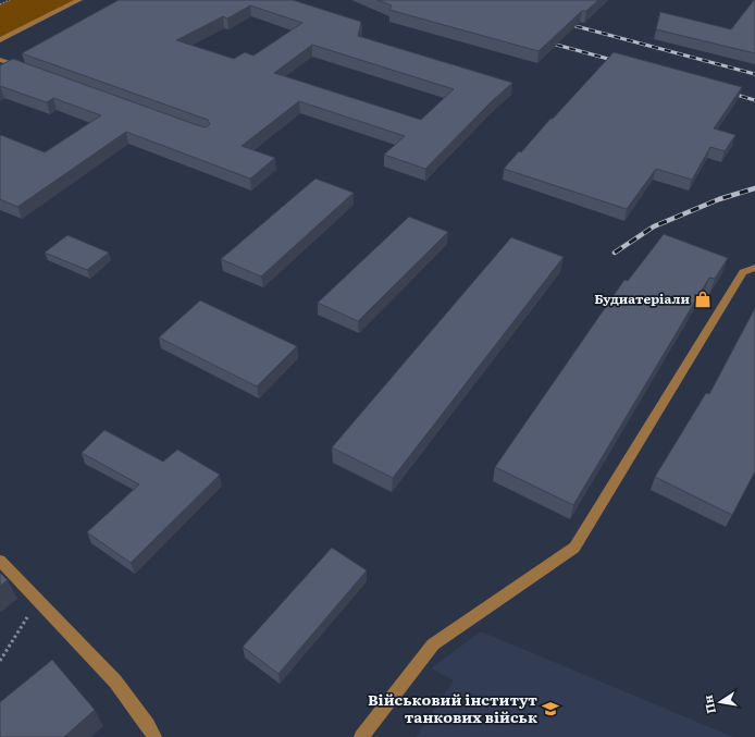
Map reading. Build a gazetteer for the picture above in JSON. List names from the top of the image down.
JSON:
{
  "places": {
    "shop": ["Будиатеріали"],
    "school or university": ["Військовий інститут танкових військ"]
  },
  "north": "left"
}
